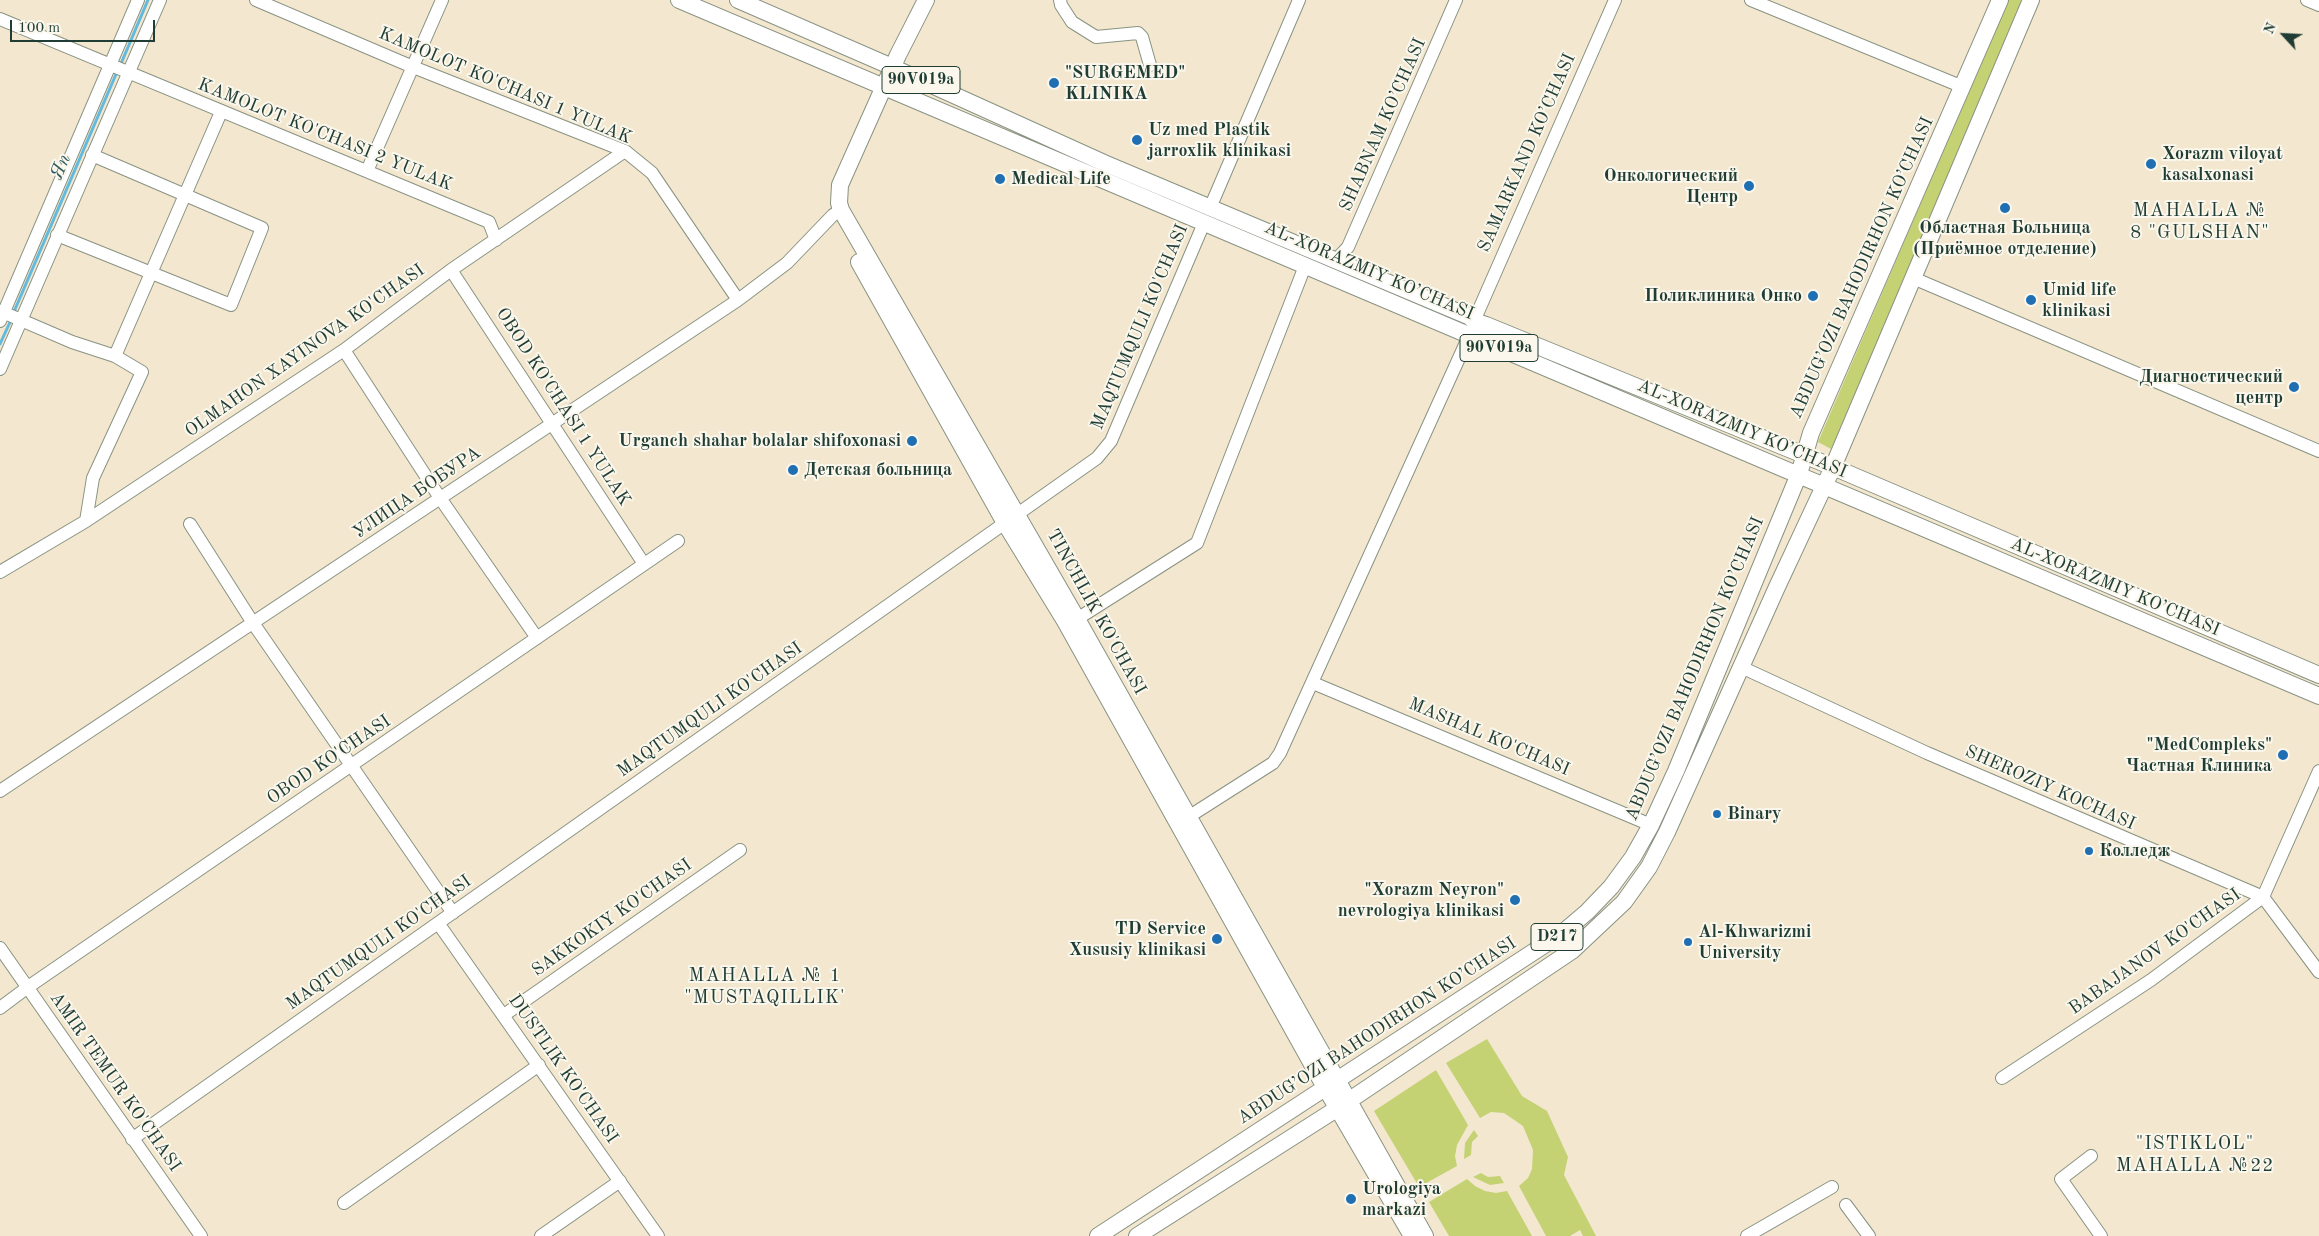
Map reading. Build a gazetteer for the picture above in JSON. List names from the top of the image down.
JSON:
{
  "streets": {
    "main road": [
      "90V019a",
      "ABDUG’OZI BAHODIRHON KO’CHASI",
      "AL-XORAZMIY KO’CHASI",
      "TINCHLIK KO'CHASI",
      "D217"
    ],
    "street": [
      "KAMOLOT KO'CHASI 1 YULAK",
      "SHABNAM KO’CHASI",
      "KAMOLOT KO'CHASI 2 YULAK",
      "SAMARKAND KO’CHASI",
      "MAQTUMQULI KO'CHASI",
      "OLMAHON XAYINOVA KO'CHASI",
      "OBOD KO'CHASI 1 YULAK",
      "УЛИЦА БОБУРА",
      "MASHAL KO'CHASI",
      "OBOD KO'CHASI",
      "SHEROZIY KOCHASI",
      "SAKKOKIY KO'CHASI",
      "BABAJANOV KO'CHASI",
      "DUSTLIK KO'CHASI",
      "AMIR TEMUR KO'CHASI"
    ]
  },
  "crossings": [
    ["KAMOLOT KO'CHASI 1 YULAK", "OLMAHON XAYINOVA KO'CHASI"],
    ["KAMOLOT KO'CHASI 1 YULAK", "УЛИЦА БОБУРА"],
    ["SHABNAM KO’CHASI", "AL-XORAZMIY KO’CHASI"],
    ["KAMOLOT KO'CHASI 2 YULAK", "OLMAHON XAYINOVA KO'CHASI"],
    ["SAMARKAND KO’CHASI", "AL-XORAZMIY KO’CHASI"],
    ["SAMARKAND KO’CHASI", "TINCHLIK KO'CHASI"],
    ["SAMARKAND KO’CHASI", "MASHAL KO'CHASI"],
    ["ABDUG’OZI BAHODIRHON KO’CHASI", "AL-XORAZMIY KO’CHASI"],
    ["ABDUG’OZI BAHODIRHON KO’CHASI", "TINCHLIK KO'CHASI"],
    ["ABDUG’OZI BAHODIRHON KO’CHASI", "MASHAL KO'CHASI"],
    ["AL-XORAZMIY KO’CHASI", "MAQTUMQULI KO'CHASI"],
    ["AL-XORAZMIY KO’CHASI", "TINCHLIK KO'CHASI"],
    ["AL-XORAZMIY KO’CHASI", "D217"],
    ["MAQTUMQULI KO'CHASI", "TINCHLIK KO'CHASI"],
    ["MAQTUMQULI KO'CHASI", "DUSTLIK KO'CHASI"],
    ["MAQTUMQULI KO'CHASI", "AMIR TEMUR KO'CHASI"],
    ["OLMAHON XAYINOVA KO'CHASI", "OBOD KO'CHASI 1 YULAK"],
    ["OBOD KO'CHASI 1 YULAK", "УЛИЦА БОБУРА"],
    ["OBOD KO'CHASI 1 YULAK", "OBOD KO'CHASI"],
    ["УЛИЦА БОБУРА", "TINCHLIK KO'CHASI"],
    ["TINCHLIK KO'CHASI", "D217"],
    ["OBOD KO'CHASI", "AMIR TEMUR KO'CHASI"],
    ["SHEROZIY KOCHASI", "D217"],
    ["SHEROZIY KOCHASI", "BABAJANOV KO'CHASI"],
    ["SAKKOKIY KO'CHASI", "DUSTLIK KO'CHASI"]
  ],
  "districts": ["MAHALLA № 8 \"GULSHAN\"", "MAHALLA № 1 \"MUSTAQILLIK'", "\"ISTIKLOL\" MAHALLA №22"],
  "water": ["Яп"],
  "places": [
    "\"SURGEMED\" KLINIKA",
    "Uz med Plastik jarroxlik klinikasi",
    "Xorazm viloyat kasalxonasi",
    "Medical Life",
    "Онкологический Центр",
    "Областная Больница (Приёмное отделение)",
    "Поликлиника Онко",
    "Umid life klinikasi",
    "Диагностический центр",
    "Urganch shahar bolalar shifoxonasi",
    "Детская больница",
    "\"MedCompleks\" Частная Клиника",
    "Binary",
    "Колледж",
    "\"Xorazm Neyron\" nevrologiya klinikasi",
    "TD Service Xususiy klinikasi",
    "Al-Khwarizmi University",
    "Urologiya markazi"
  ],
  "scale_bar": "100 m",
  "north": "top left"
}
